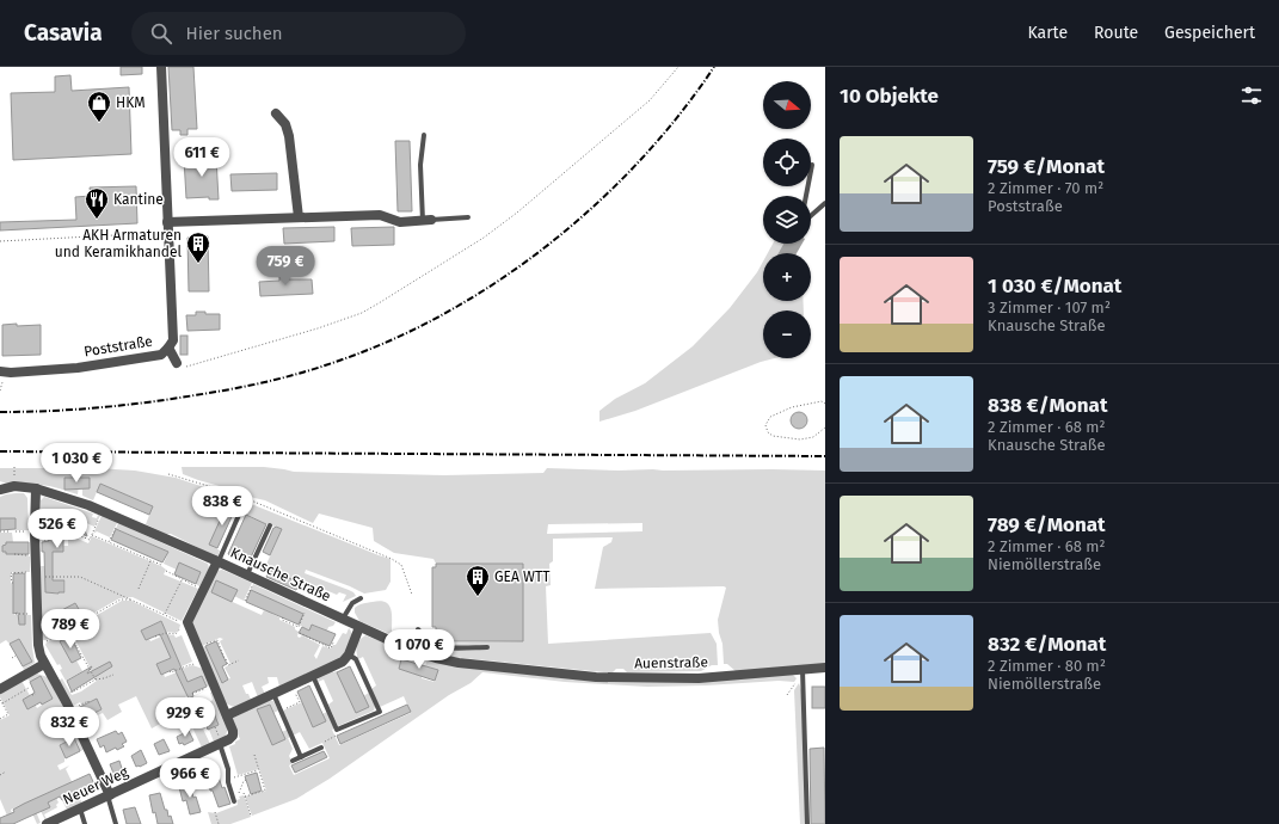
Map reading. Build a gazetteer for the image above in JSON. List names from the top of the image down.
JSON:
{
  "streets": {
    "street": [
      "Poststraße",
      "Knausche Straße",
      "Auenstraße",
      "Neuer Weg"
    ]
  },
  "crossings": [
    ["Knausche Straße", "Auenstraße"]
  ],
  "places": {
    "shop": ["HKM"],
    "restaurant": ["Kantine"],
    "building": ["AKH Armaturen und Keramikhandel", "GEA WTT"]
  },
  "north": "right",
  "page": {
    "header": "Casavia",
    "search": "Hier suchen",
    "nav": ["Karte", "Route", "Gespeichert"],
    "heading": "10 Objekte",
    "map_buttons": ["+", "−"],
    "list": [
      {
        "name": "759 €/Monat",
        "note": "2 Zimmer · 70 m² · Poststraße"
      },
      {
        "name": "1 030 €/Monat",
        "note": "3 Zimmer · 107 m² · Knausche Straße"
      },
      {
        "name": "838 €/Monat",
        "note": "2 Zimmer · 68 m² · Knausche Straße"
      },
      {
        "name": "789 €/Monat",
        "note": "2 Zimmer · 68 m² · Niemöllerstraße"
      },
      {
        "name": "832 €/Monat",
        "note": "2 Zimmer · 80 m² · Niemöllerstraße"
      }
    ],
    "price": [
      "611 €",
      "759 €",
      "1 030 €",
      "838 €",
      "526 €",
      "789 €",
      "1 070 €",
      "929 €",
      "832 €",
      "966 €"
    ]
  }
}
